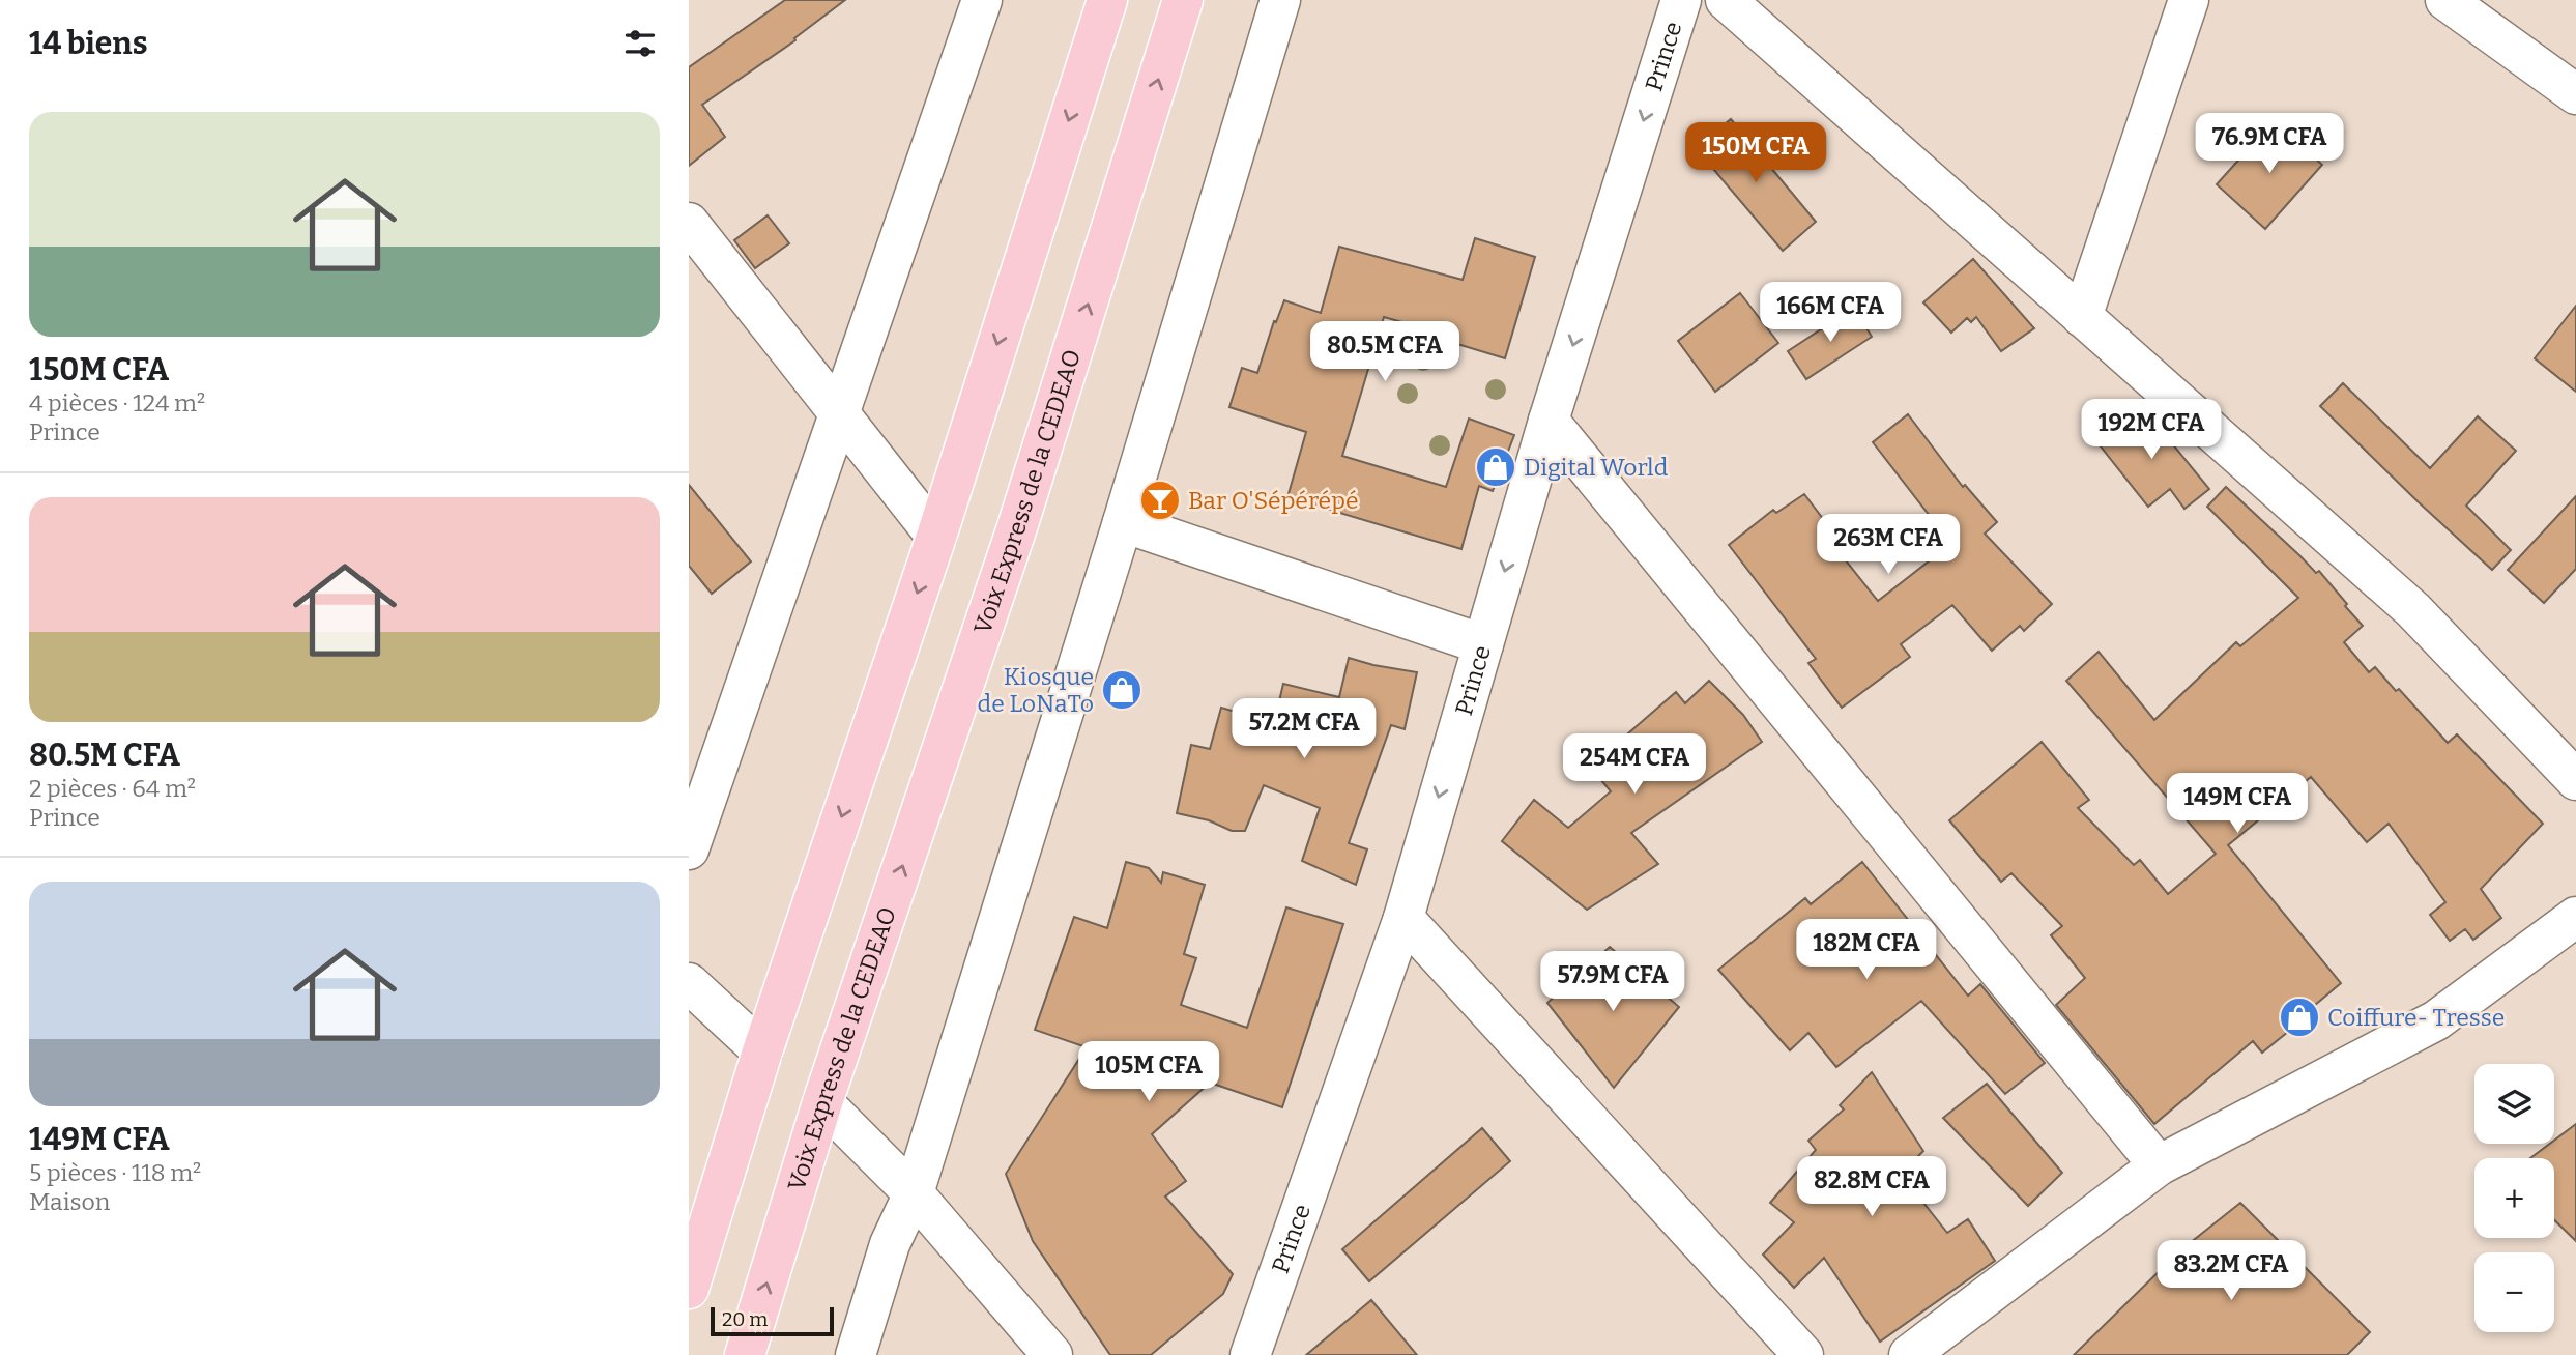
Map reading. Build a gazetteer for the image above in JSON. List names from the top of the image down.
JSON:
{
  "streets": {
    "main road": ["Voix Express de la CEDEAO"],
    "street": ["Prince"]
  },
  "one_way": ["Prince"],
  "places": {
    "shop": ["Digital World", "Kiosque de LoNaTo", "Coiffure- Tresse"],
    "bar": ["Bar O'Sépérépé"]
  },
  "scale_bar": "20 m",
  "page": {
    "heading": "14 biens",
    "list": [
      {
        "name": "150M CFA",
        "note": "4 pièces · 124 m² · Prince"
      },
      {
        "name": "80.5M CFA",
        "note": "2 pièces · 64 m² · Prince"
      },
      {
        "name": "149M CFA",
        "note": "5 pièces · 118 m² · Maison"
      }
    ],
    "price": [
      "76.9M CFA",
      "150M CFA",
      "166M CFA",
      "80.5M CFA",
      "192M CFA",
      "263M CFA",
      "57.2M CFA",
      "254M CFA",
      "149M CFA",
      "182M CFA",
      "57.9M CFA",
      "105M CFA",
      "82.8M CFA",
      "83.2M CFA"
    ],
    "map_buttons": ["+", "−"],
    "scale": "20 m"
  }
}
